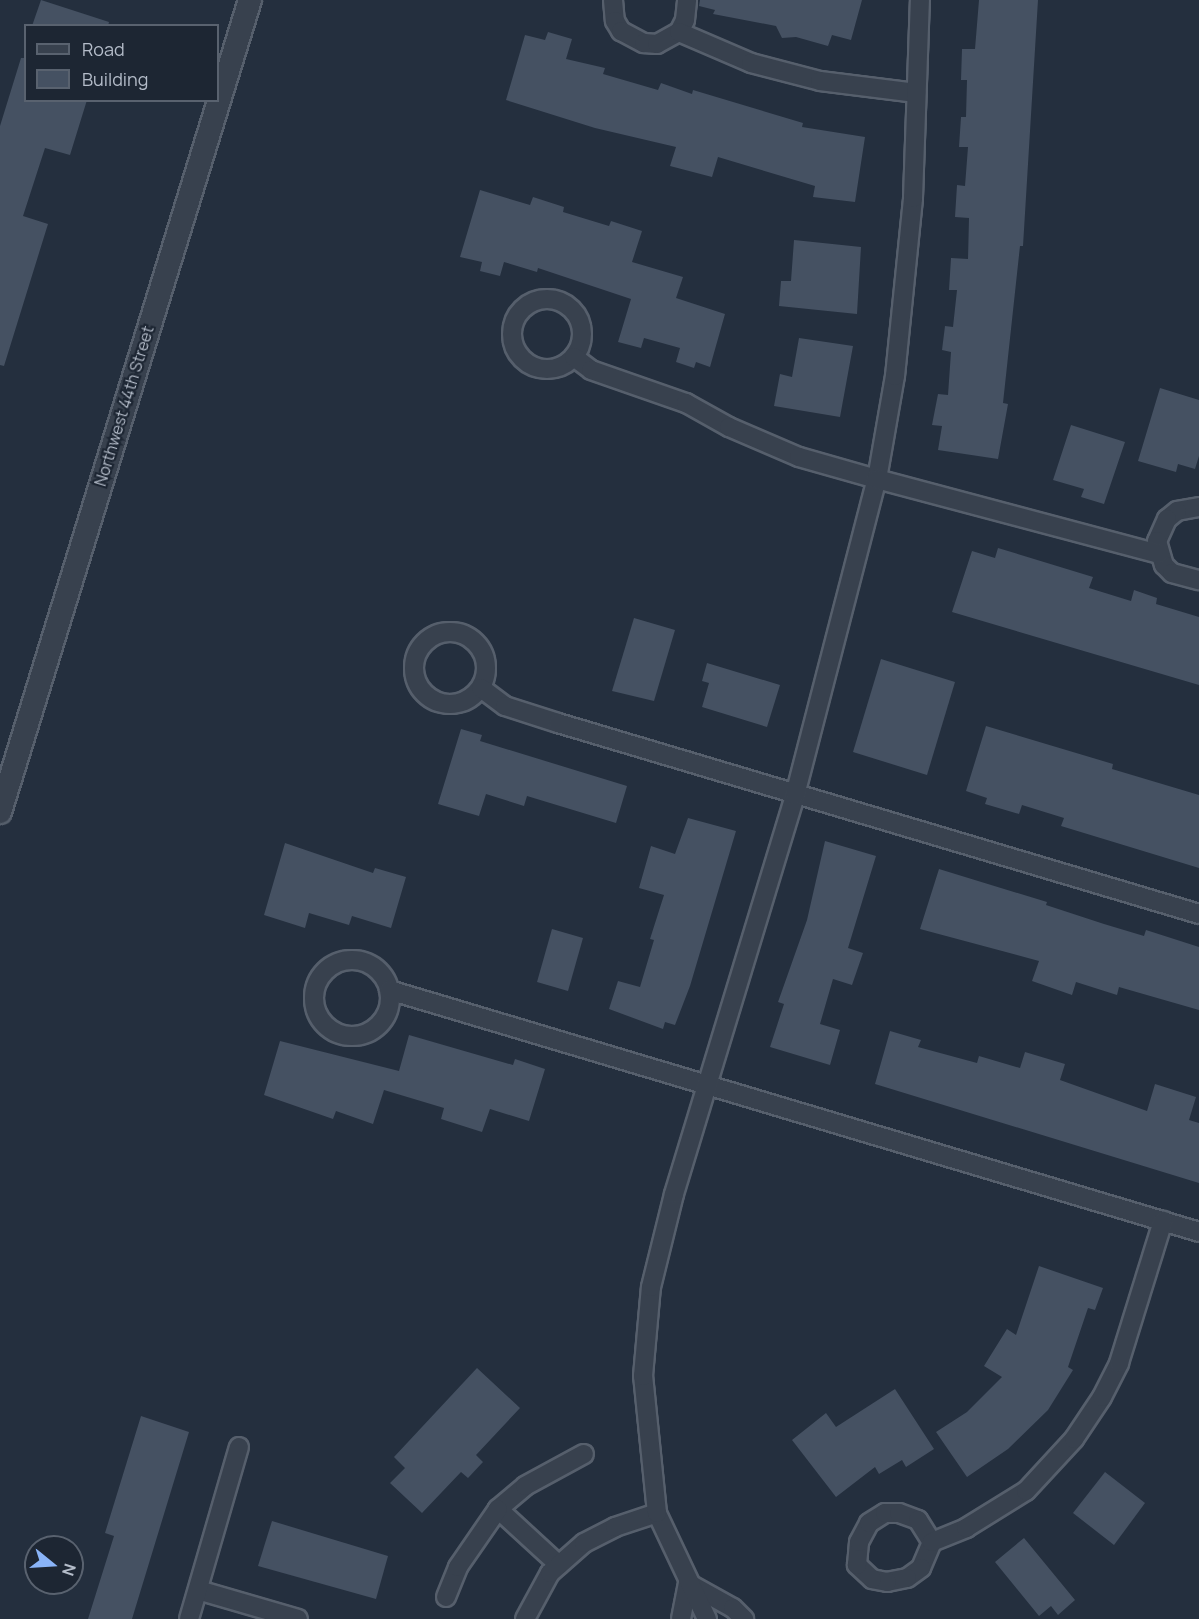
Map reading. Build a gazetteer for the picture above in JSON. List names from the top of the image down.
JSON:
{
  "streets": {
    "street": ["Northwest 44th Street"]
  },
  "legend": ["Road", "Building"],
  "north": "right"
}
